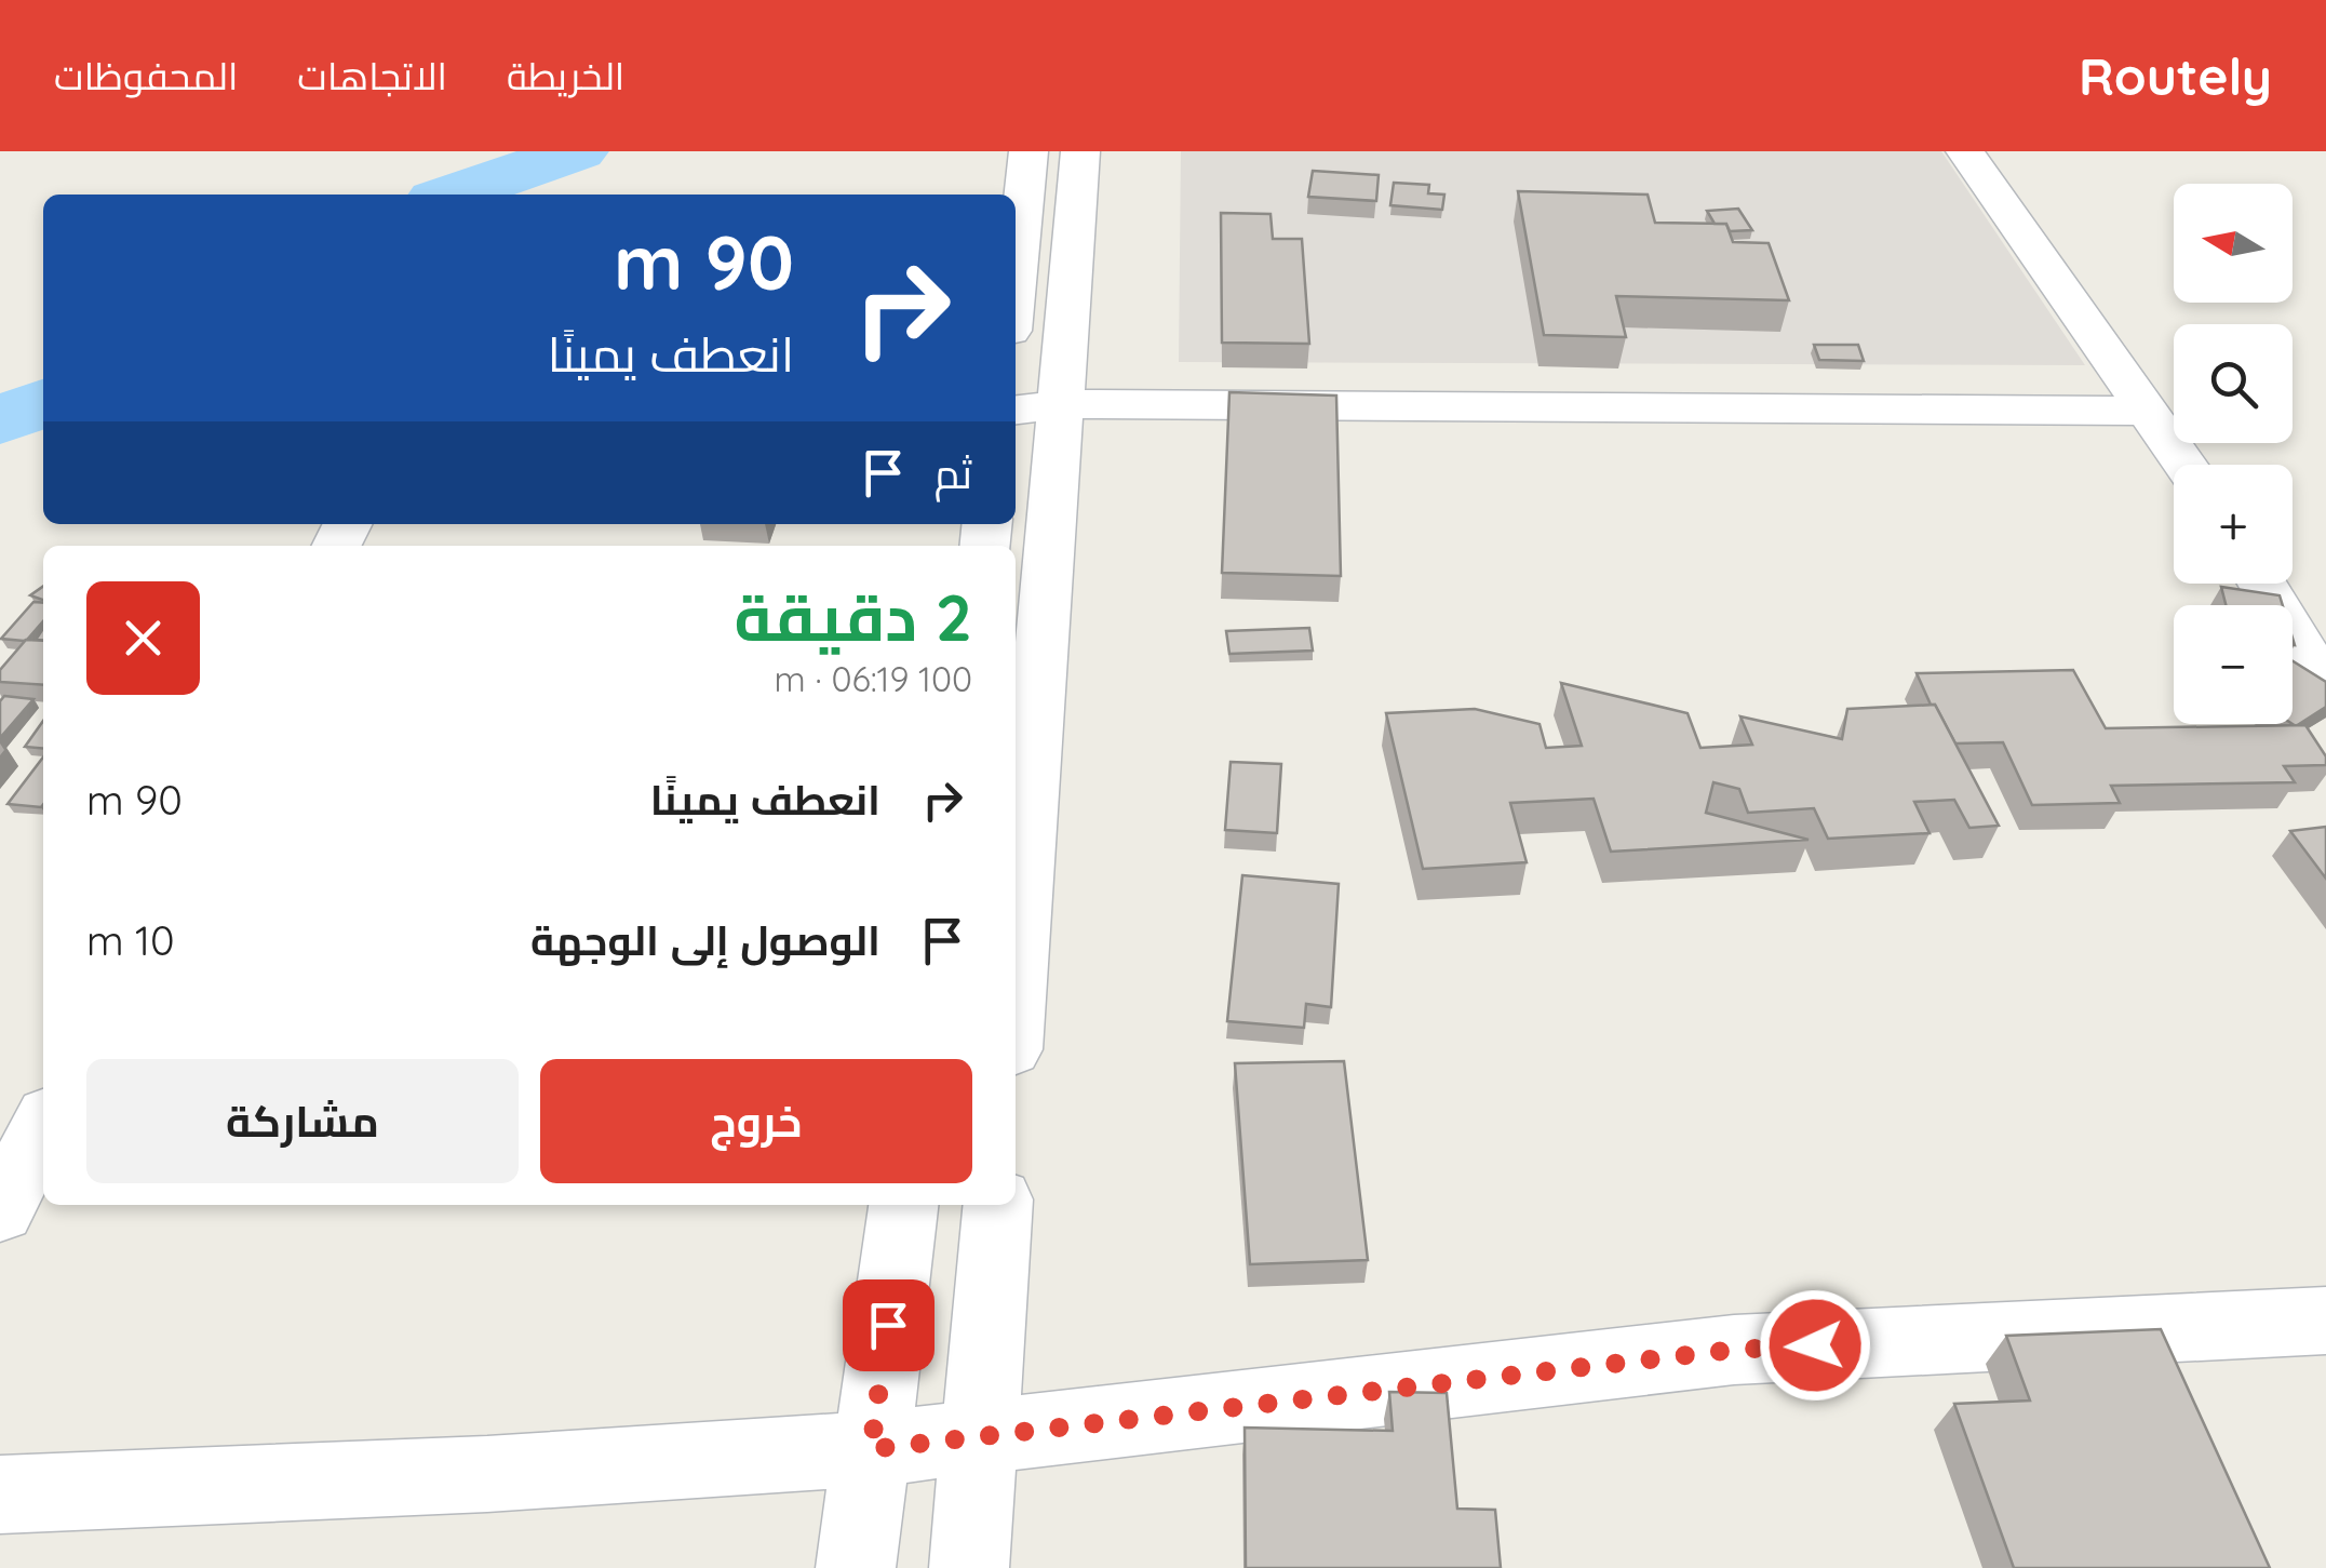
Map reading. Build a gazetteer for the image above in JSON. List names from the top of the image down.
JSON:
{
  "north": "left",
  "page": {
    "header": "Routely",
    "nav": ["الخريطة", "الاتجاهات", "المحفوظات"],
    "map_buttons": ["+", "−"],
    "turn": ["90 m", "انعطف يمينًا"],
    "then": "ثم",
    "heading": ["2 دقيقة", "100 m · 06:19"],
    "list": [
      {
        "name": "انعطف يمينًا",
        "value": "90 m"
      },
      {
        "name": "الوصول إلى الوجهة",
        "value": "10 m"
      }
    ],
    "buttons": ["خروج", "مشاركة"]
  }
}
